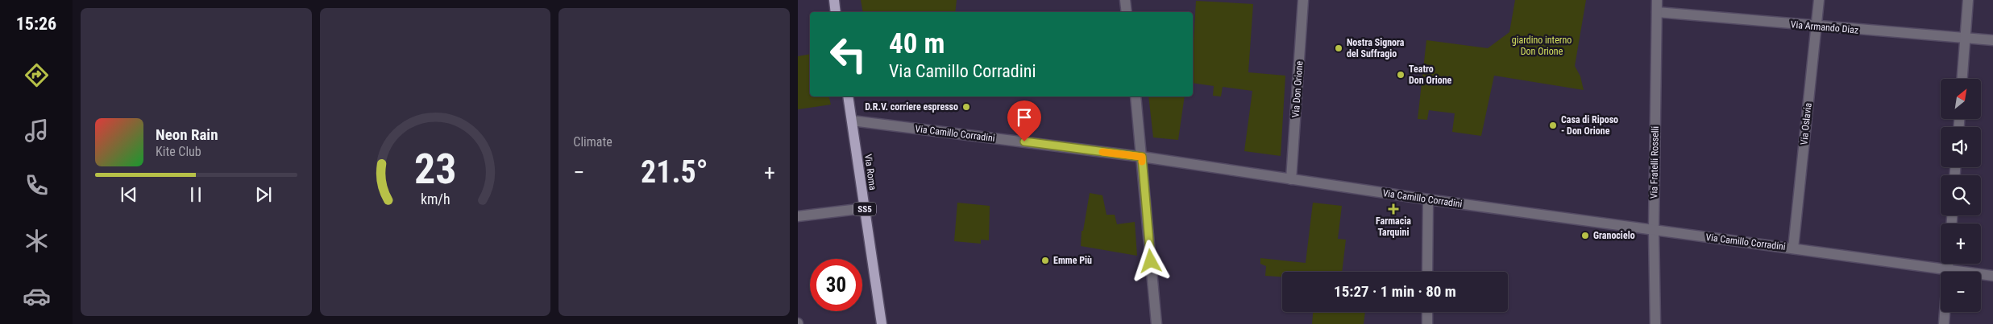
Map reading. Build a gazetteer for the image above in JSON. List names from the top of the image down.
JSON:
{
  "streets": {
    "main road": ["Via Roma", "SS5"],
    "street": [
      "Via Armando Diaz",
      "Via Don Orione",
      "Via Oslavia",
      "Via Camillo Corradini",
      "Via Fratelli Rosselli"
    ]
  },
  "crossings": [
    ["Via Armando Diaz", "Via Oslavia"],
    ["Via Armando Diaz", "Via Fratelli Rosselli"],
    ["Via Don Orione", "Via Camillo Corradini"],
    ["Via Oslavia", "Via Camillo Corradini"],
    ["Via Camillo Corradini", "Via Fratelli Rosselli"],
    ["Via Camillo Corradini", "Via Roma"]
  ],
  "parks": ["giardino interno Don Orione"],
  "places": {
    "other": [
      "Nostra Signora del Suffragio",
      "Teatro Don Orione",
      "D.R.V. corriere espresso",
      "Casa di Riposo - Don Orione",
      "Granocielo",
      "Emme Più"
    ],
    "health": ["Farmacia Tarquini"]
  },
  "north": "top right",
  "page": {
    "tabs": "15:26",
    "tile": "Climate",
    "turn": ["40 m", "Via Camillo Corradini"],
    "map_buttons": ["+", "−"],
    "song": ["Neon Rain", "Kite Club"],
    "heat": ["−", "21.5°", "+"],
    "limit": "30",
    "trip": "15:27 · 1 min · 80 m",
    "gauge": ["23", "km/h"]
  }
}
